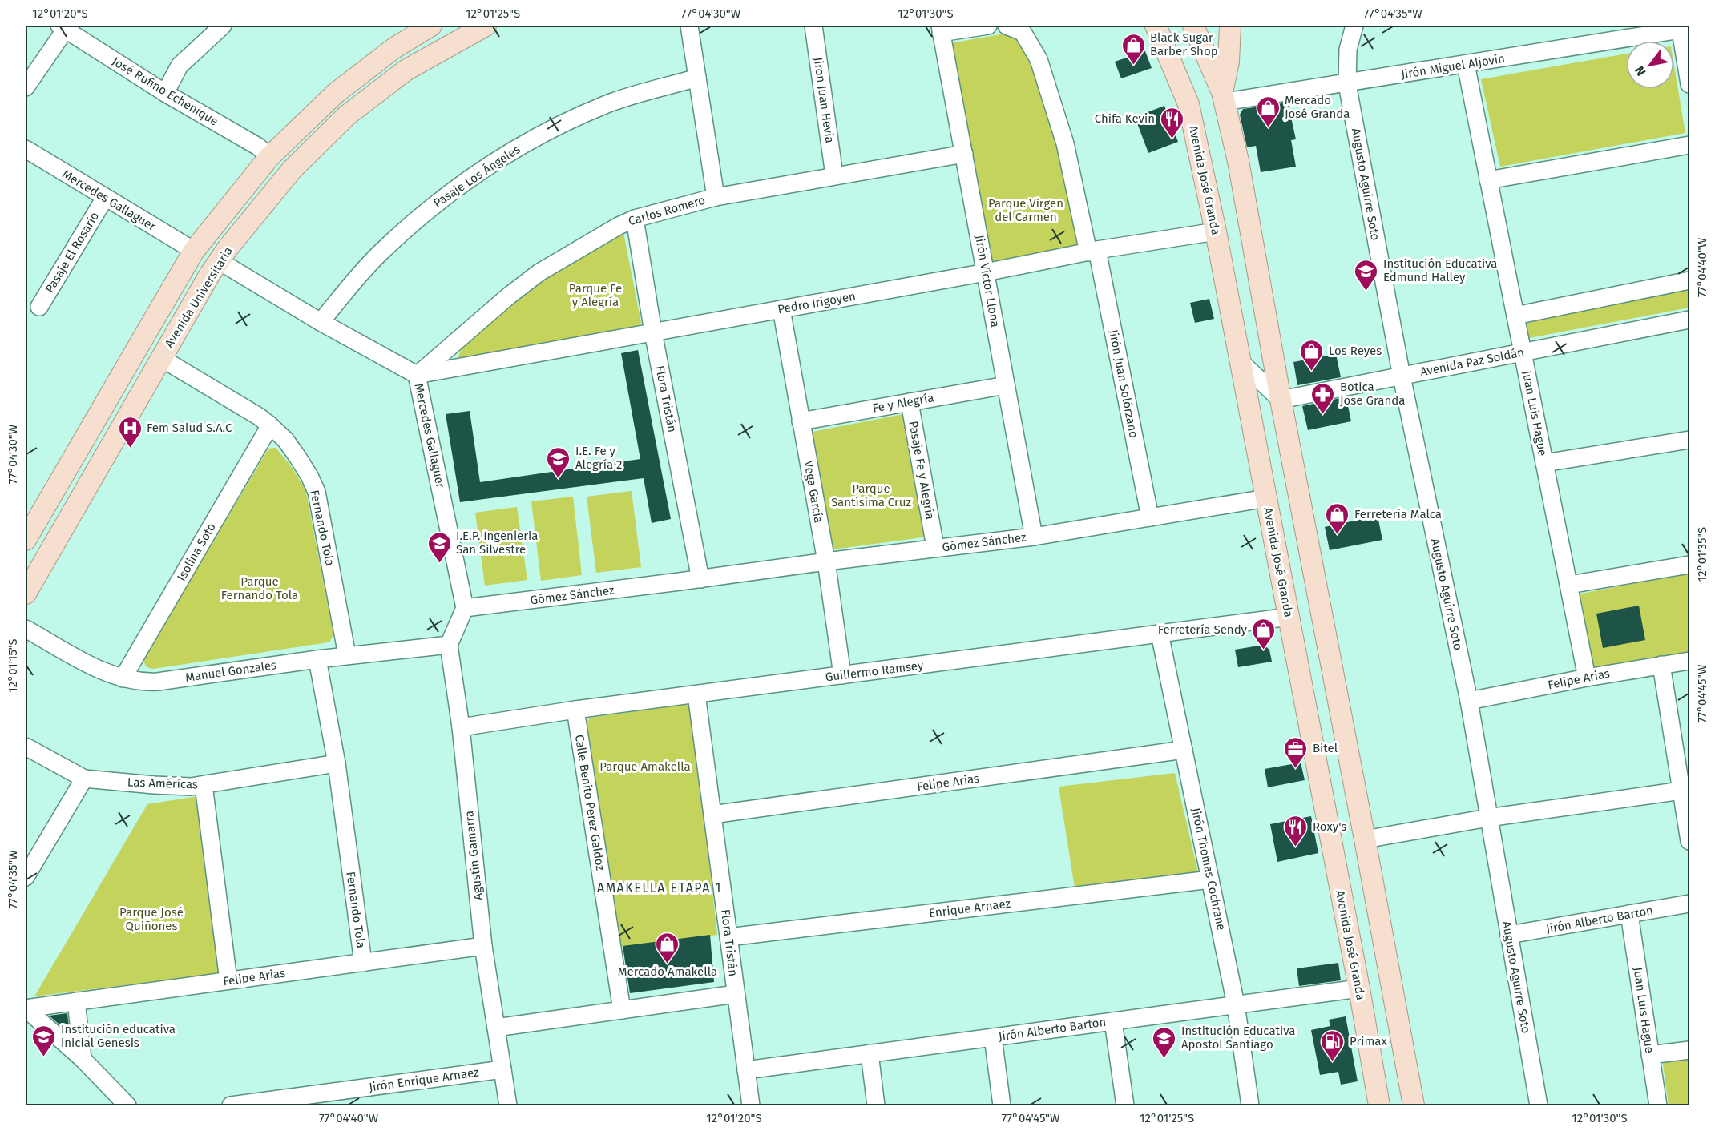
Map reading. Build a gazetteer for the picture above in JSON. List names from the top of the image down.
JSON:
{
  "streets": {
    "main road": ["Avenida José Granda", "Avenida Universitaria"],
    "street": [
      "Jirón Miguel Aljovín",
      "José Rufino Echenique",
      "Jiron Juan Hevia",
      "Pasaje Los Ángeles",
      "Augusto Aguirre Soto",
      "Mercedes Gallaguer",
      "Carlos Romero",
      "Pasaje El Rosario",
      "Jirón Víctor Llona",
      "Pedro Irigoyen",
      "Avenida Paz Soldán",
      "Jirón Juan Solórzano",
      "Flora Tristán",
      "Fe y Alegría",
      "Juan Luis Hague",
      "Pasaje Fe y Alegría",
      "Vega García",
      "Fernando Tola",
      "Gómez Sánchez",
      "Isolina Soto",
      "Manuel Gonzales",
      "Guillermo Ramsey",
      "Felipe Arias",
      "Las Américas",
      "Calle Benito Perez Galdoz",
      "Agustín Gamarra",
      "Jirón Thomas Cochrane",
      "Enrique Arnaez",
      "Jirón Alberto Barton",
      "Jirón Enrique Arnaez"
    ]
  },
  "crossings": [
    ["Jirón Miguel Aljovín", "Augusto Aguirre Soto"],
    ["Jirón Miguel Aljovín", "Juan Luis Hague"],
    ["Jiron Juan Hevia", "Carlos Romero"],
    ["Pasaje Los Ángeles", "Mercedes Gallaguer"],
    ["Avenida José Granda", "Pedro Irigoyen"],
    ["Avenida José Granda", "Gómez Sánchez"],
    ["Avenida José Granda", "Guillermo Ramsey"],
    ["Avenida José Granda", "Jirón Alberto Barton"],
    ["Augusto Aguirre Soto", "Avenida Paz Soldán"],
    ["Augusto Aguirre Soto", "Felipe Arias"],
    ["Augusto Aguirre Soto", "Jirón Alberto Barton"],
    ["Mercedes Gallaguer", "Carlos Romero"],
    ["Mercedes Gallaguer", "Pasaje El Rosario"],
    ["Mercedes Gallaguer", "Avenida Universitaria"],
    ["Mercedes Gallaguer", "Pedro Irigoyen"],
    ["Mercedes Gallaguer", "Gómez Sánchez"],
    ["Carlos Romero", "Jirón Víctor Llona"],
    ["Carlos Romero", "Pedro Irigoyen"],
    ["Carlos Romero", "Flora Tristán"],
    ["Jirón Víctor Llona", "Pedro Irigoyen"],
    ["Jirón Víctor Llona", "Fe y Alegría"],
    ["Jirón Víctor Llona", "Gómez Sánchez"],
    ["Avenida Universitaria", "Fernando Tola"],
    ["Pedro Irigoyen", "Jirón Juan Solórzano"],
    ["Pedro Irigoyen", "Flora Tristán"],
    ["Pedro Irigoyen", "Vega García"],
    ["Avenida Paz Soldán", "Juan Luis Hague"],
    ["Jirón Juan Solórzano", "Gómez Sánchez"],
    ["Flora Tristán", "Gómez Sánchez"],
    ["Flora Tristán", "Guillermo Ramsey"],
    ["Flora Tristán", "Felipe Arias"],
    ["Flora Tristán", "Enrique Arnaez"],
    ["Flora Tristán", "Jirón Alberto Barton"],
    ["Fe y Alegría", "Pasaje Fe y Alegría"],
    ["Fe y Alegría", "Vega García"],
    ["Juan Luis Hague", "Felipe Arias"],
    ["Juan Luis Hague", "Jirón Alberto Barton"],
    ["Vega García", "Gómez Sánchez"],
    ["Vega García", "Guillermo Ramsey"],
    ["Fernando Tola", "Isolina Soto"],
    ["Fernando Tola", "Manuel Gonzales"],
    ["Fernando Tola", "Felipe Arias"],
    ["Fernando Tola", "Las Américas"],
    ["Isolina Soto", "Manuel Gonzales"],
    ["Manuel Gonzales", "Agustín Gamarra"],
    ["Guillermo Ramsey", "Calle Benito Perez Galdoz"],
    ["Guillermo Ramsey", "Agustín Gamarra"],
    ["Guillermo Ramsey", "Jirón Thomas Cochrane"],
    ["Felipe Arias", "Agustín Gamarra"],
    ["Felipe Arias", "Jirón Thomas Cochrane"],
    ["Agustín Gamarra", "Jirón Enrique Arnaez"],
    ["Jirón Thomas Cochrane", "Enrique Arnaez"],
    ["Jirón Thomas Cochrane", "Jirón Alberto Barton"]
  ],
  "districts": ["AMAKELLA ETAPA 1"],
  "parks": [
    "Parque Virgen del Carmen",
    "Parque Fe y Alegría",
    "Parque Santísima Cruz",
    "Parque Fernando Tola",
    "Parque Amakella",
    "Parque José Quiñones"
  ],
  "places": {
    "shop": [
      "Black Sugar Barber Shop",
      "Mercado José Granda",
      "Los Reyes",
      "Ferretería Malca",
      "Ferretería Sendy",
      "Mercado Amakella"
    ],
    "restaurant": ["Chifa Kevin", "Roxy's"],
    "school or university": [
      "Institución Educativa Edmund Halley",
      "I.E. Fe y Alegría 2",
      "I.E.P. Ingenieria San Silvestre",
      "Institución educativa inicial Genesis",
      "Institución Educativa Apostol Santiago"
    ],
    "pharmacy": ["Botica Jose Granda"],
    "hospital": ["Fem Salud S.A.C"],
    "office": ["Bitel"],
    "fuel station": ["Primax"]
  },
  "north": "bottom left",
  "coordinates": [
    "12°01'20\"S",
    "12°01'25\"S",
    "77°04'30\"W",
    "12°01'30\"S",
    "77°04'35\"W",
    "77°04'40\"W",
    "12°01'35\"S",
    "12°01'15\"S",
    "77°04'45\"W"
  ]
}
